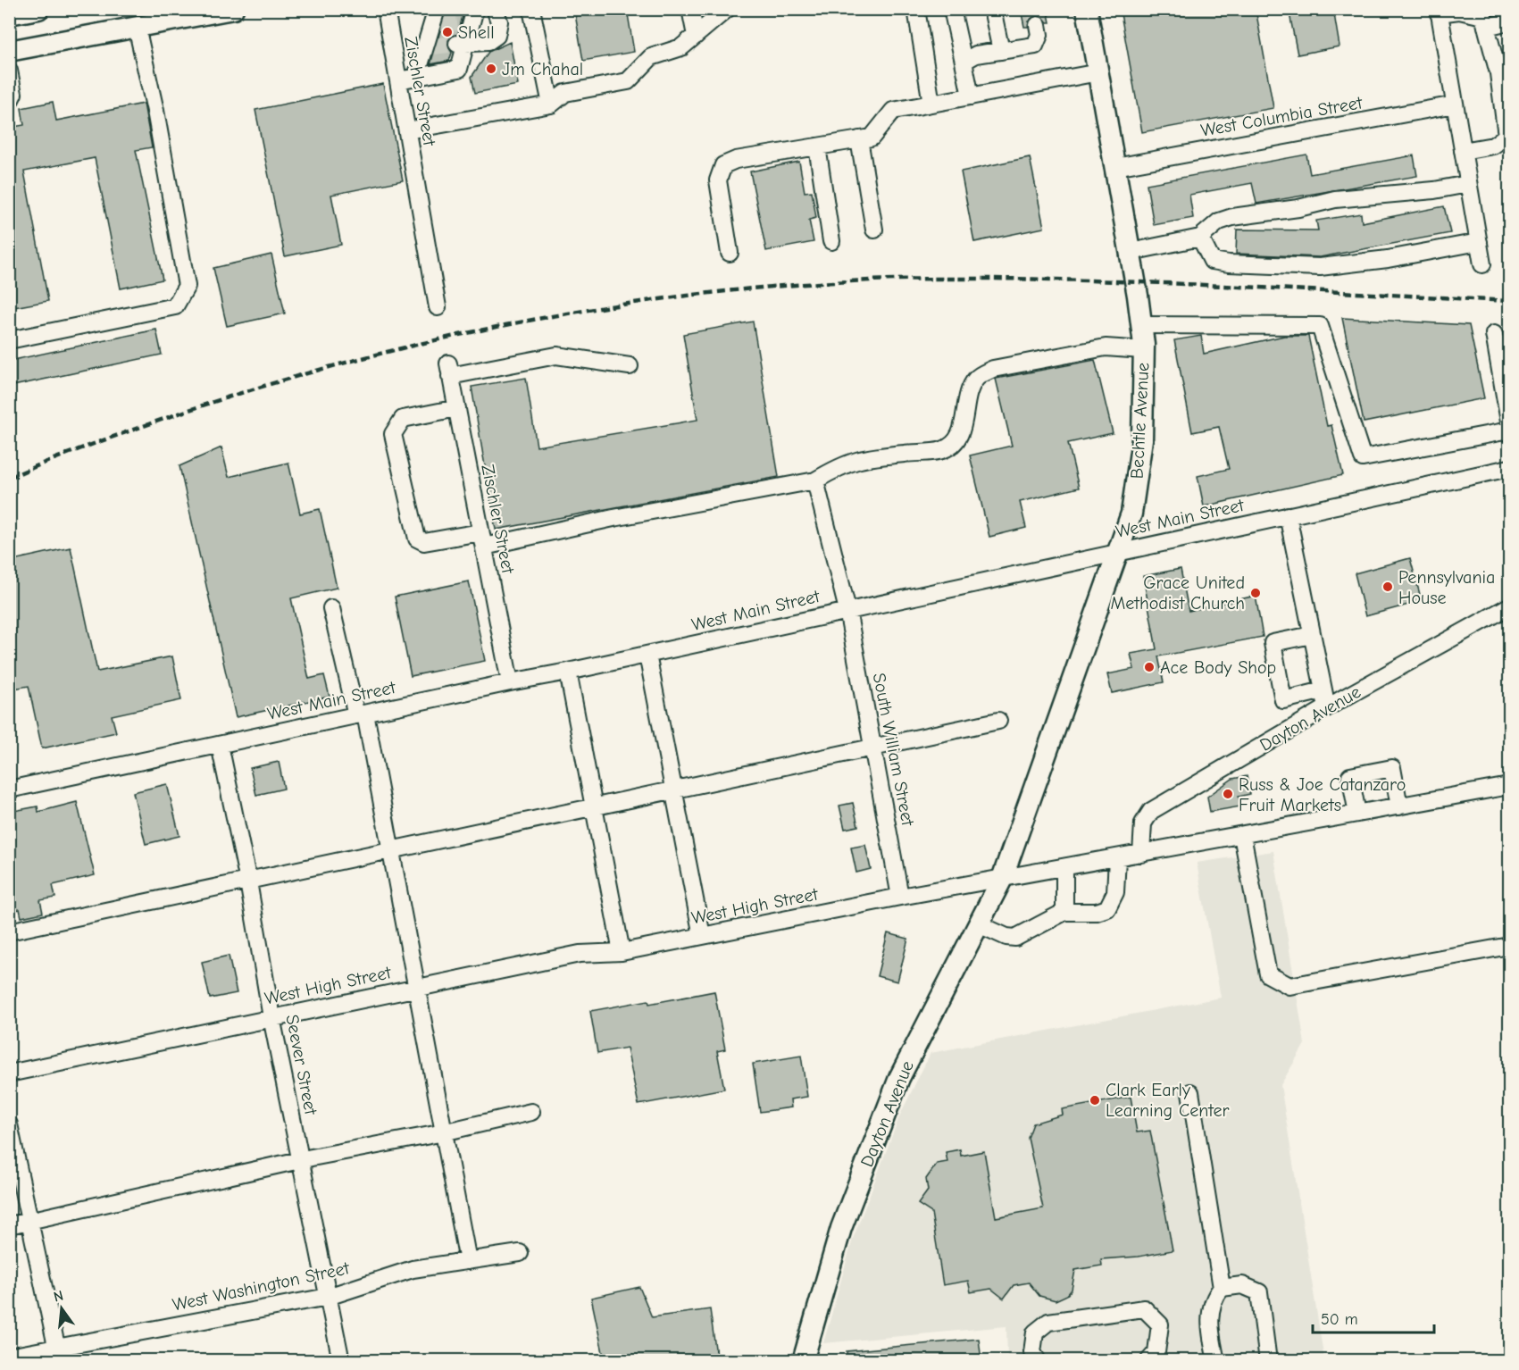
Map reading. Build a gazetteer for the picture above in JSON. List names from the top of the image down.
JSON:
{
  "streets": {
    "main road": ["Bechtle Avenue", "Dayton Avenue"],
    "street": [
      "Zischler Street",
      "West Columbia Street",
      "West Main Street",
      "South William Street",
      "West High Street",
      "Seever Street",
      "West Washington Street"
    ]
  },
  "crossings": [
    ["Zischler Street", "West Main Street"],
    ["West Columbia Street", "Bechtle Avenue"],
    ["Bechtle Avenue", "West Main Street"],
    ["Bechtle Avenue", "Dayton Avenue"],
    ["Bechtle Avenue", "West High Street"],
    ["West Main Street", "South William Street"],
    ["West Main Street", "Seever Street"],
    ["Dayton Avenue", "West High Street"],
    ["South William Street", "West High Street"],
    ["West High Street", "Seever Street"],
    ["Seever Street", "West Washington Street"]
  ],
  "places": [
    "Shell",
    "Jm Chahal",
    "Pennsylvania House",
    "Grace United Methodist Church",
    "Ace Body Shop",
    "Russ & Joe Catanzaro Fruit Markets",
    "Clark Early Learning Center"
  ],
  "scale_bar": "50 m",
  "north": "top"
}
